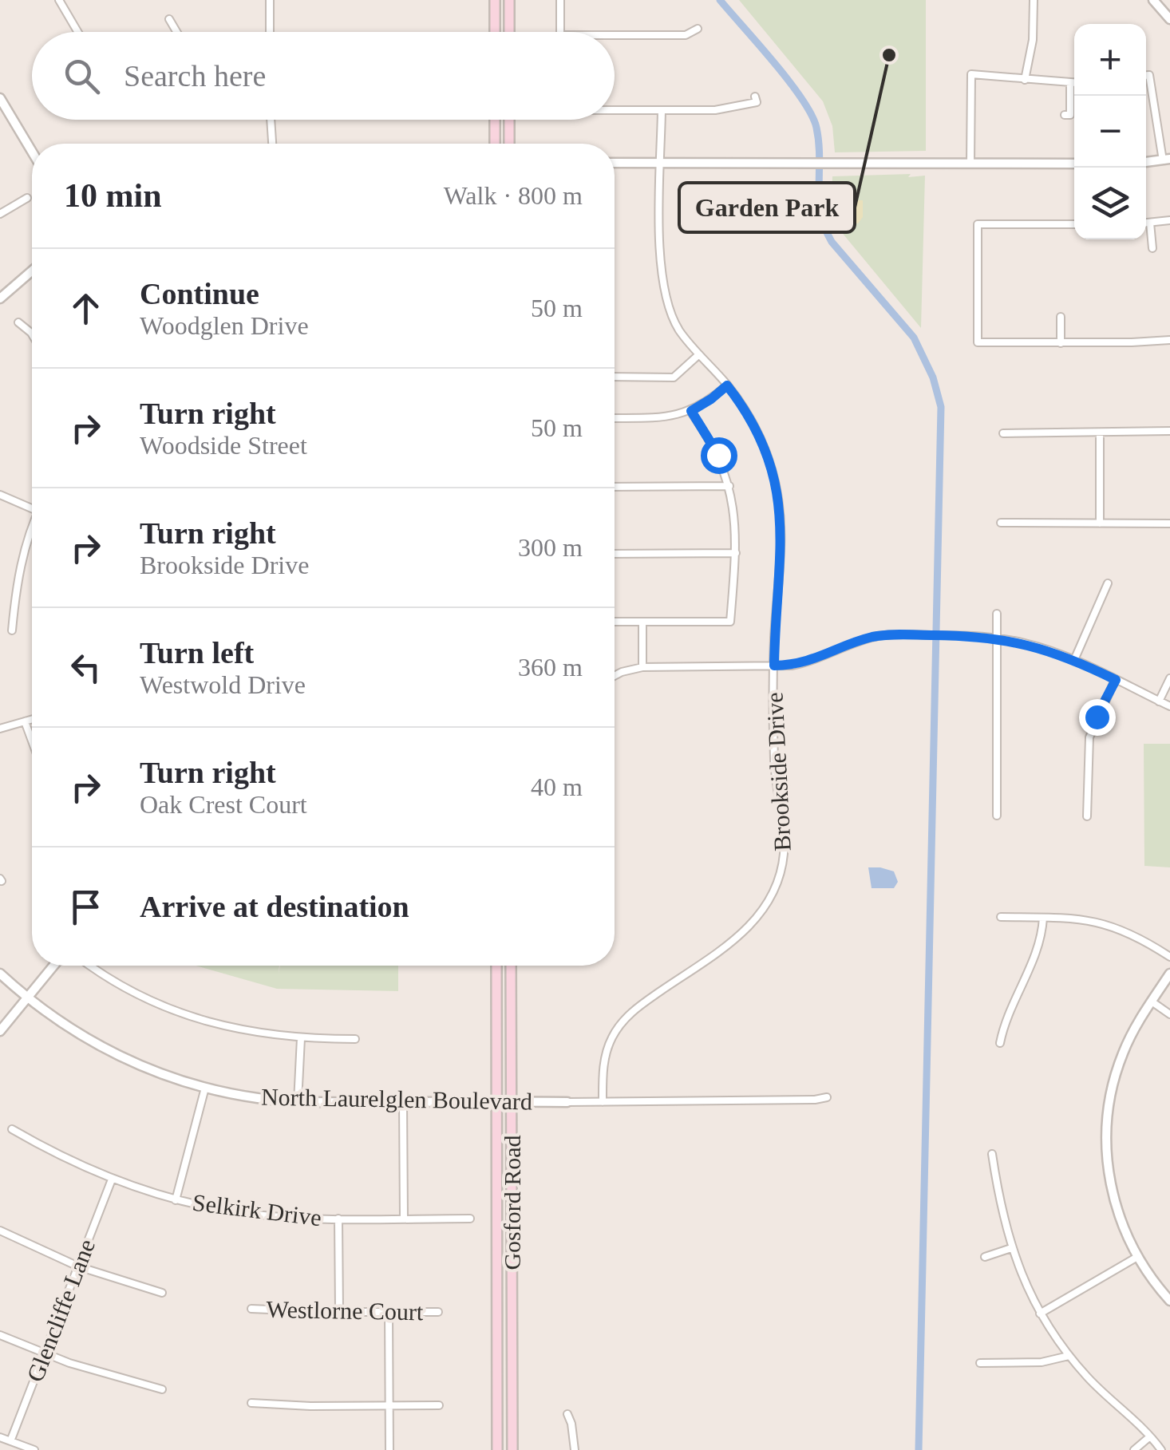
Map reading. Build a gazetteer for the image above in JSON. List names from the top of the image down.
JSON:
{
  "streets": {
    "main road": ["Gosford Road"],
    "street": [
      "Brookside Drive",
      "North Laurelglen Boulevard",
      "Selkirk Drive",
      "Glencliffe Lane",
      "Westlorne Court"
    ]
  },
  "crossings": [
    ["Brookside Drive", "North Laurelglen Boulevard"],
    ["North Laurelglen Boulevard", "Gosford Road"],
    ["Selkirk Drive", "Glencliffe Lane"]
  ],
  "places": ["Garden Park"],
  "page": {
    "map_buttons": ["+", "−"],
    "search": "Search here",
    "heading": ["10 min", "Walk · 800 m"],
    "list": [
      ["Continue", "Woodglen Drive", "50 m"],
      ["Turn right", "Woodside Street", "50 m"],
      ["Turn right", "Brookside Drive", "300 m"],
      ["Turn left", "Westwold Drive", "360 m"],
      ["Turn right", "Oak Crest Court", "40 m"],
      "Arrive at destination"
    ]
  }
}
